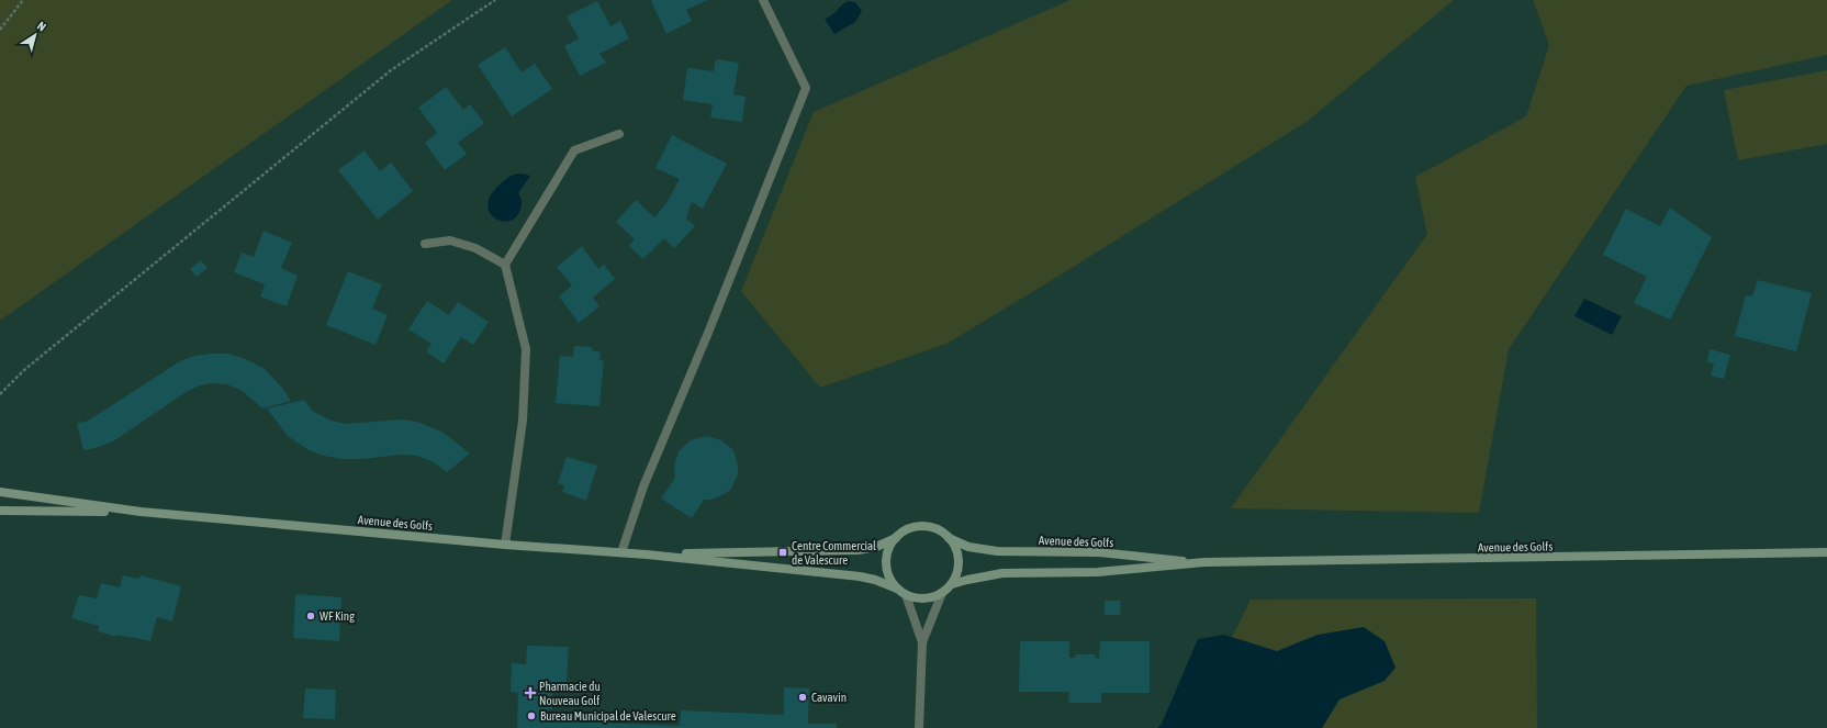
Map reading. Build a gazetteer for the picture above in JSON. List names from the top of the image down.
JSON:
{
  "streets": {
    "main road": ["Avenue des Golfs"]
  },
  "places": {
    "transit": ["Centre Commercial de Valescure"],
    "other": ["WF King", "Cavavin", "Bureau Municipal de Valescure"],
    "health": ["Pharmacie du Nouveau Golf"]
  },
  "north": "top right"
}
